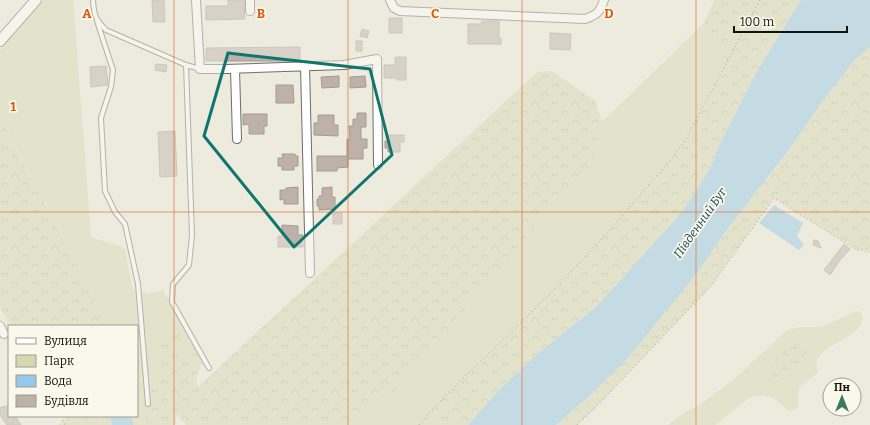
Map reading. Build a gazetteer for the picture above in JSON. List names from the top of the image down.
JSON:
{
  "water": ["Південний Буг"],
  "legend": [
    "Вулиця",
    "Парк",
    "Вода",
    "Будівля"
  ],
  "scale_bar": "100 m",
  "north": "top",
  "grid": {
    "columns": [
      "A",
      "B",
      "C",
      "D"
    ],
    "rows": ["1"]
  }
}
